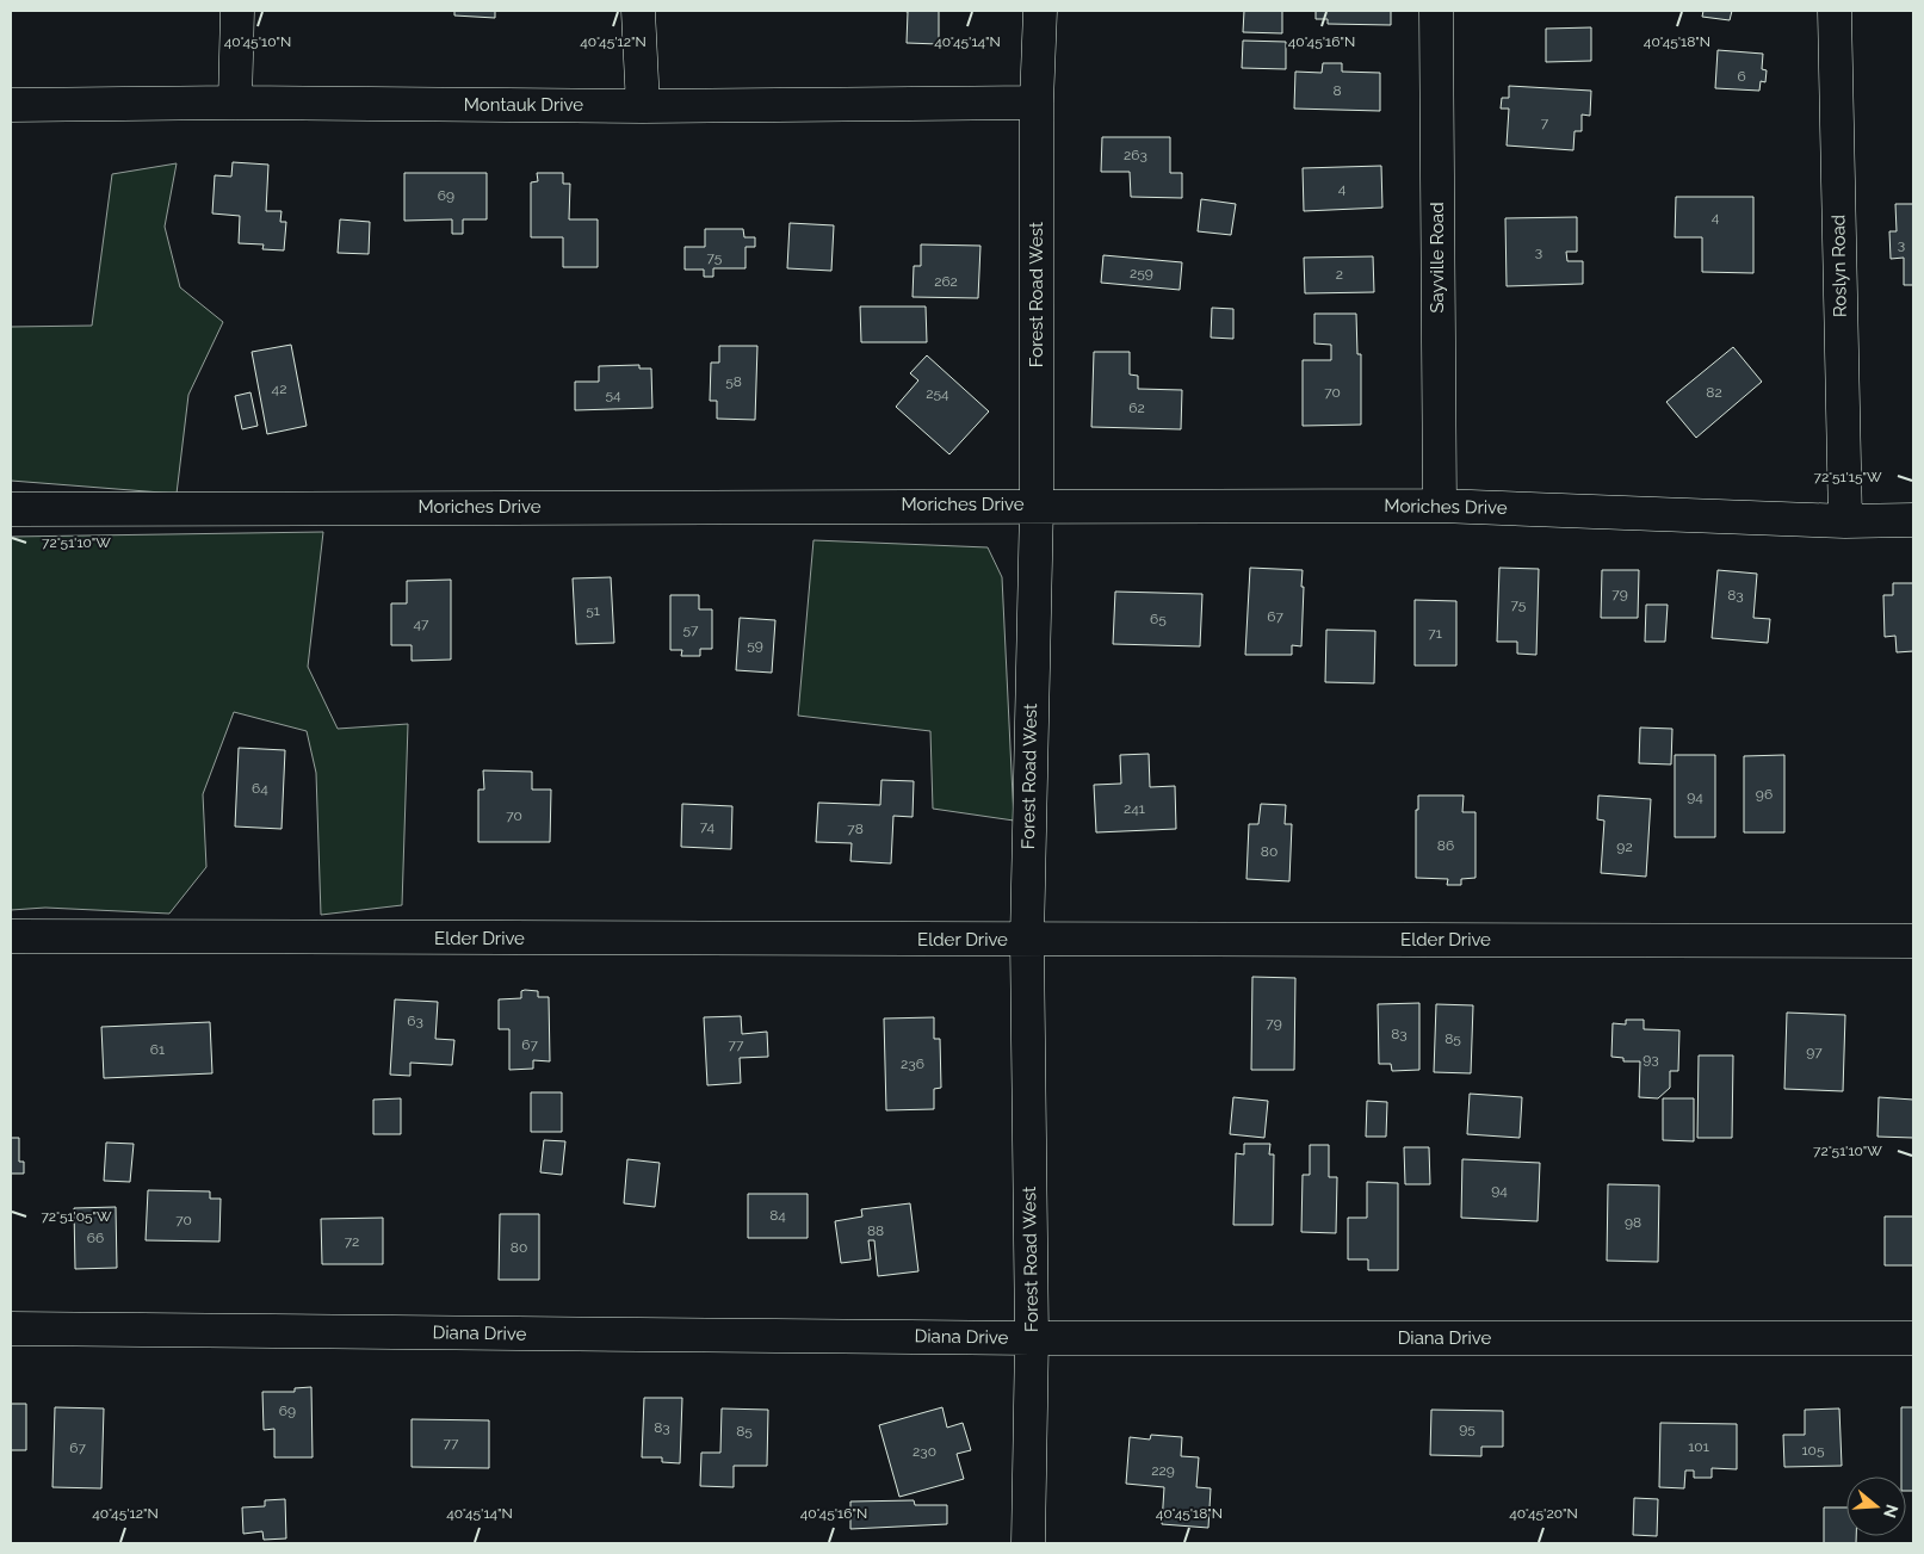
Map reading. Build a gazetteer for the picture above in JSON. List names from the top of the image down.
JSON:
{
  "streets": {
    "street": [
      "Montauk Drive",
      "Sayville Road",
      "Roslyn Road",
      "Forest Road West",
      "Moriches Drive",
      "Elder Drive",
      "Diana Drive"
    ]
  },
  "crossings": [
    ["Montauk Drive", "Forest Road West"],
    ["Sayville Road", "Moriches Drive"],
    ["Roslyn Road", "Moriches Drive"],
    ["Forest Road West", "Moriches Drive"],
    ["Forest Road West", "Elder Drive"],
    ["Forest Road West", "Diana Drive"]
  ],
  "house_numbers": [
    "6",
    "8",
    "7",
    "263",
    "4",
    "69",
    "4",
    "3",
    "3",
    "75",
    "259",
    "2",
    "262",
    "58",
    "42",
    "70",
    "82",
    "254",
    "54",
    "62",
    "79",
    "83",
    "75",
    "51",
    "67",
    "65",
    "47",
    "57",
    "71",
    "59",
    "64",
    "96",
    "94",
    "241",
    "70",
    "74",
    "78",
    "86",
    "92",
    "80",
    "63",
    "79",
    "83",
    "85",
    "67",
    "77",
    "61",
    "97",
    "93",
    "236",
    "94",
    "84",
    "70",
    "98",
    "88",
    "66",
    "72",
    "80",
    "69",
    "83",
    "95",
    "85",
    "77",
    "101",
    "67",
    "105",
    "230",
    "229"
  ],
  "north": "right",
  "coordinates": [
    "40°45'10\"N",
    "40°45'12\"N",
    "40°45'14\"N",
    "40°45'16\"N",
    "40°45'18\"N",
    "72°51'15\"W",
    "72°51'10\"W",
    "72°51'05\"W",
    "40°45'20\"N"
  ]
}
